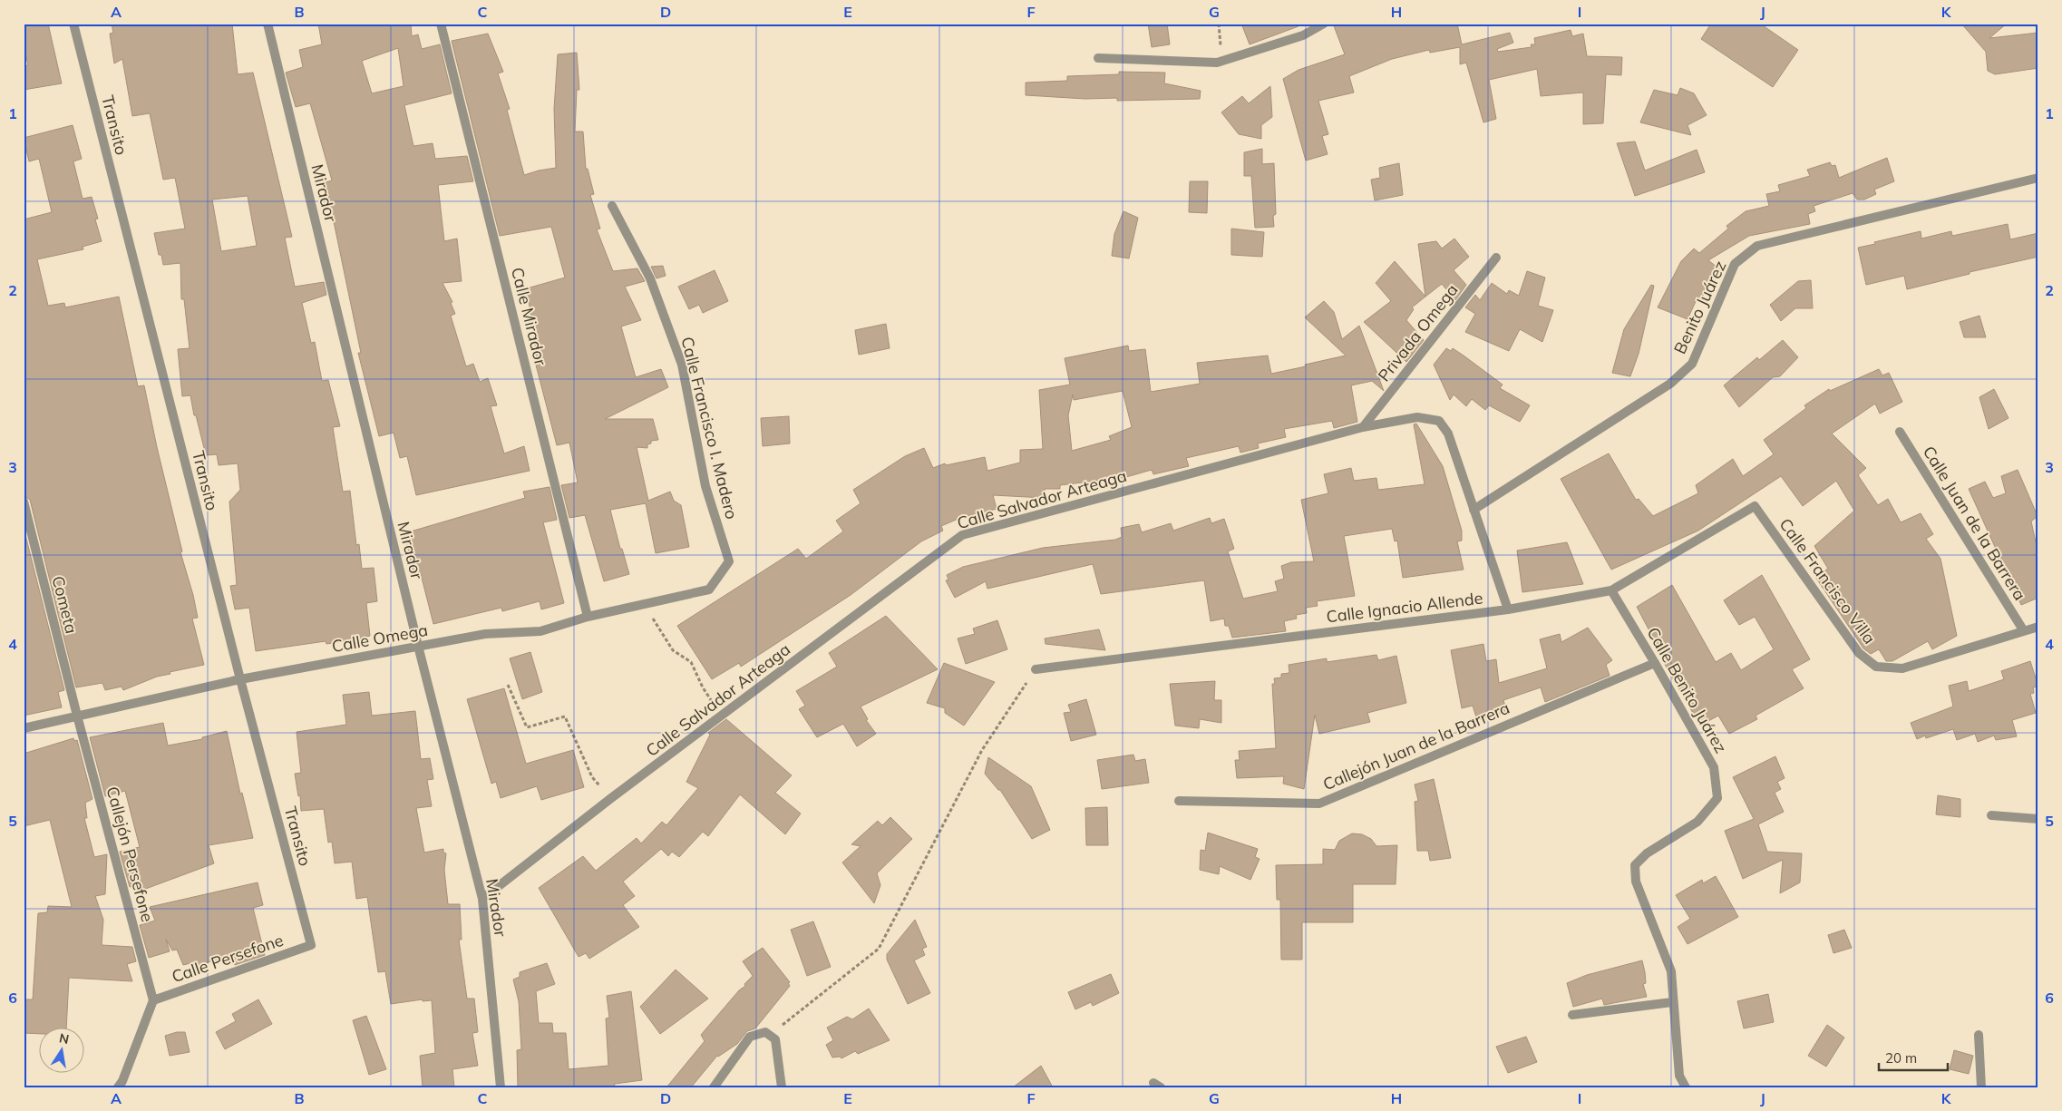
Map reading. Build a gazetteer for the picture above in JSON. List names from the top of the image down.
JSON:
{
  "streets": {
    "street": [
      "Transito",
      "Mirador",
      "Benito Juárez",
      "Calle Mirador",
      "Privada Omega",
      "Calle Francisco I. Madero",
      "Calle Salvador Arteaga",
      "Calle Juan de la Barrera",
      "Calle Francisco Villa",
      "Cometa",
      "Calle Ignacio Allende",
      "Calle Omega",
      "Calle Benito Juárez",
      "Callejón Juan de la Barrera",
      "Callejón Persefone",
      "Calle Persefone"
    ]
  },
  "crossings": [
    ["Transito", "Calle Omega"],
    ["Transito", "Calle Persefone"],
    ["Mirador", "Calle Salvador Arteaga"],
    ["Mirador", "Calle Omega"],
    ["Benito Juárez", "Calle Salvador Arteaga"],
    ["Calle Mirador", "Calle Omega"],
    ["Privada Omega", "Calle Salvador Arteaga"],
    ["Calle Francisco I. Madero", "Calle Omega"],
    ["Calle Salvador Arteaga", "Calle Ignacio Allende"],
    ["Calle Juan de la Barrera", "Calle Francisco Villa"],
    ["Calle Francisco Villa", "Calle Ignacio Allende"],
    ["Cometa", "Calle Omega"],
    ["Cometa", "Callejón Persefone"],
    ["Calle Ignacio Allende", "Calle Benito Juárez"],
    ["Calle Omega", "Callejón Persefone"],
    ["Calle Benito Juárez", "Callejón Juan de la Barrera"],
    ["Callejón Persefone", "Calle Persefone"]
  ],
  "scale_bar": "20 m",
  "north": "top",
  "grid": {
    "columns": [
      "A",
      "B",
      "C",
      "D",
      "E",
      "F",
      "G",
      "H",
      "I",
      "J",
      "K"
    ],
    "rows": [
      "1",
      "2",
      "3",
      "4",
      "5",
      "6"
    ]
  }
}
